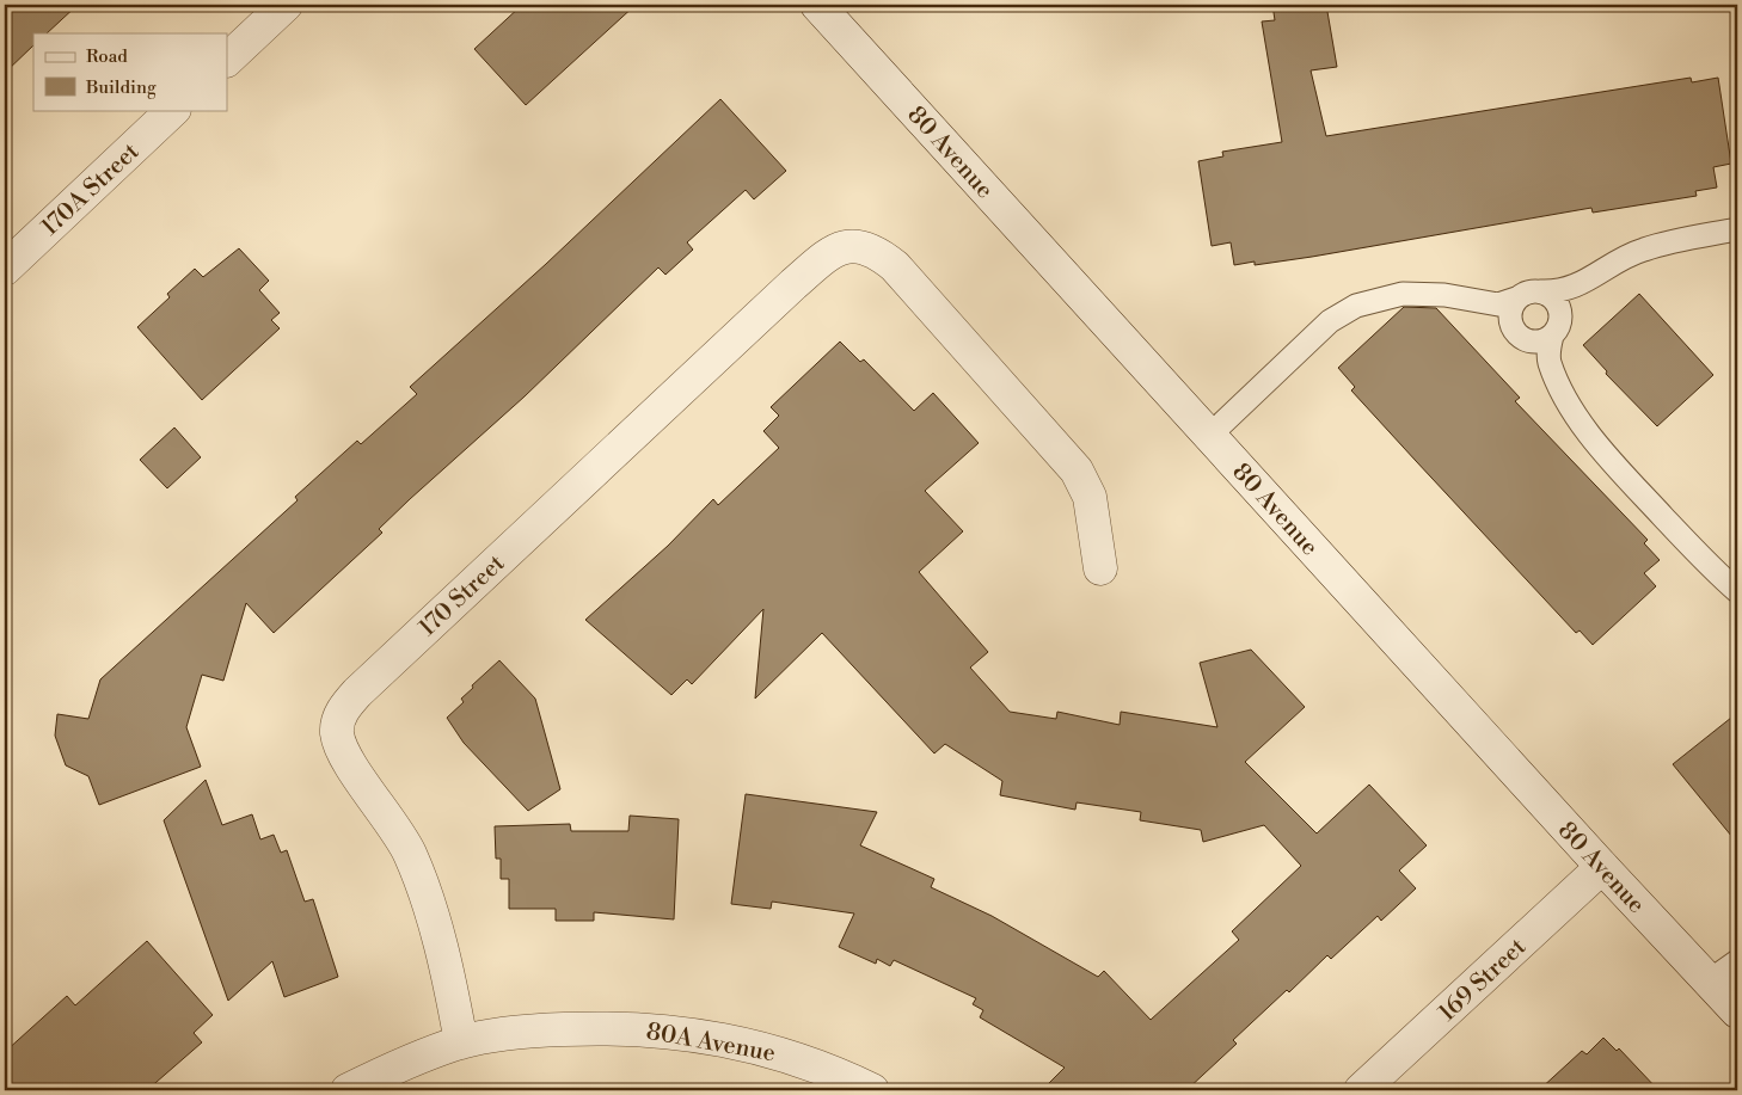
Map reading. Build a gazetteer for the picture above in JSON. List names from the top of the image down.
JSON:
{
  "streets": {
    "street": [
      "80 Avenue",
      "170A Street",
      "170 Street",
      "169 Street",
      "80A Avenue"
    ]
  },
  "crossings": [
    ["80 Avenue", "169 Street"],
    ["170 Street", "80A Avenue"]
  ],
  "legend": ["Road", "Building"]
}
